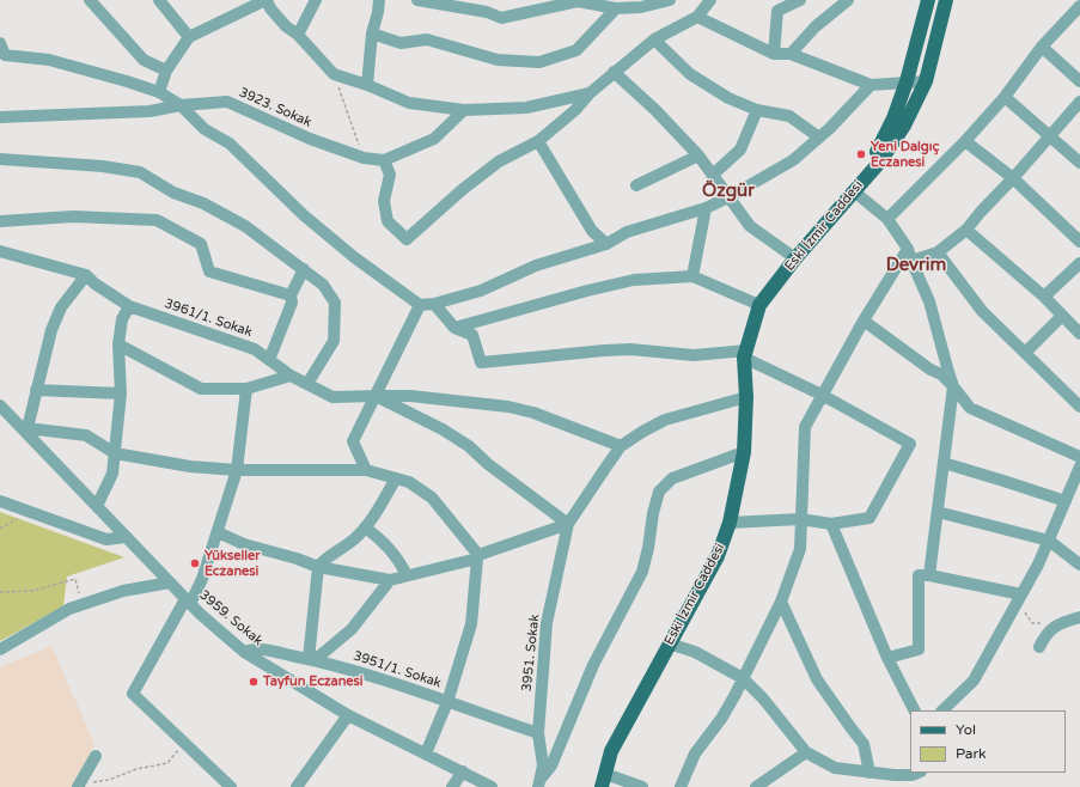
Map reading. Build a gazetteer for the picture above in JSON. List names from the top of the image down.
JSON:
{
  "streets": {
    "main road": ["Eski İzmir Caddesi"],
    "street": [
      "3923. Sokak",
      "3961/1. Sokak",
      "3959. Sokak",
      "3951. Sokak",
      "3951/1. Sokak"
    ]
  },
  "crossings": [
    ["3961/1. Sokak", "3951. Sokak"],
    ["3959. Sokak", "3951/1. Sokak"],
    ["3951. Sokak", "3951/1. Sokak"]
  ],
  "districts": ["Özgür", "Devrim"],
  "places": ["Yeni Dalgıç Eczanesi", "Yükseller Eczanesi", "Tayfun Eczanesi"],
  "legend": ["Yol", "Park"]
}
